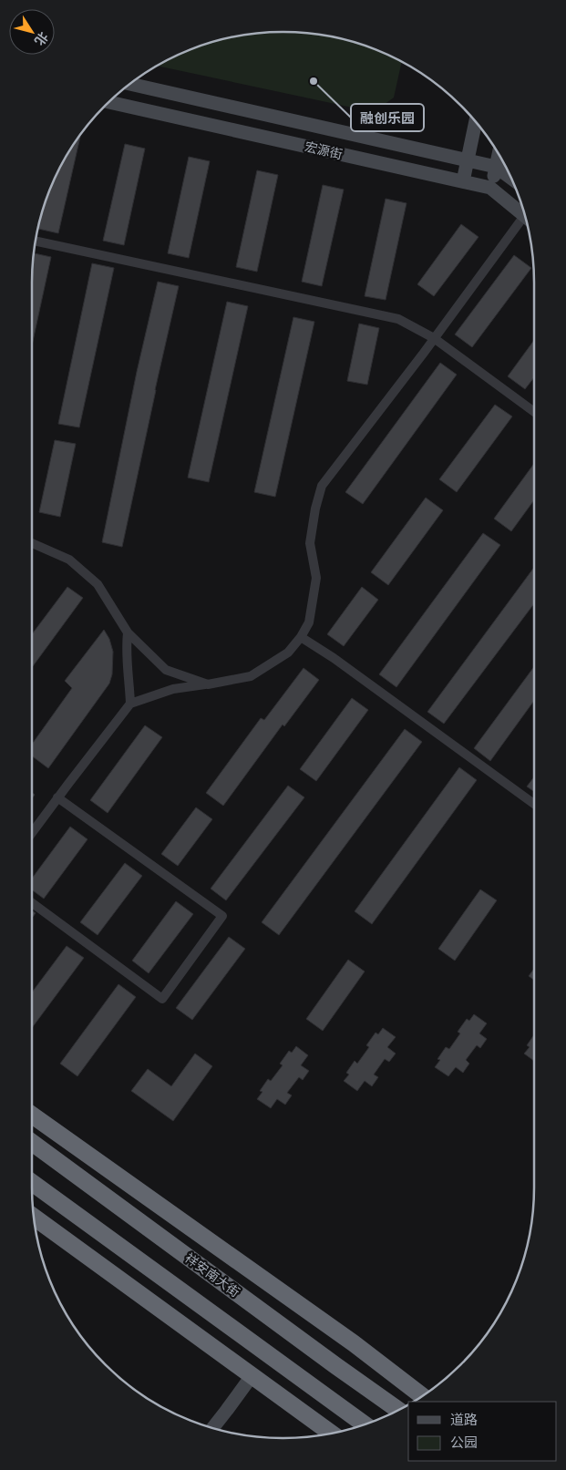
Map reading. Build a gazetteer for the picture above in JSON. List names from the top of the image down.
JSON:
{
  "streets": {
    "highway": ["祥安南大街"],
    "main road": ["宏源街"]
  },
  "places": ["融创乐园"],
  "legend": ["道路", "公园"],
  "north": "bottom right"
}
